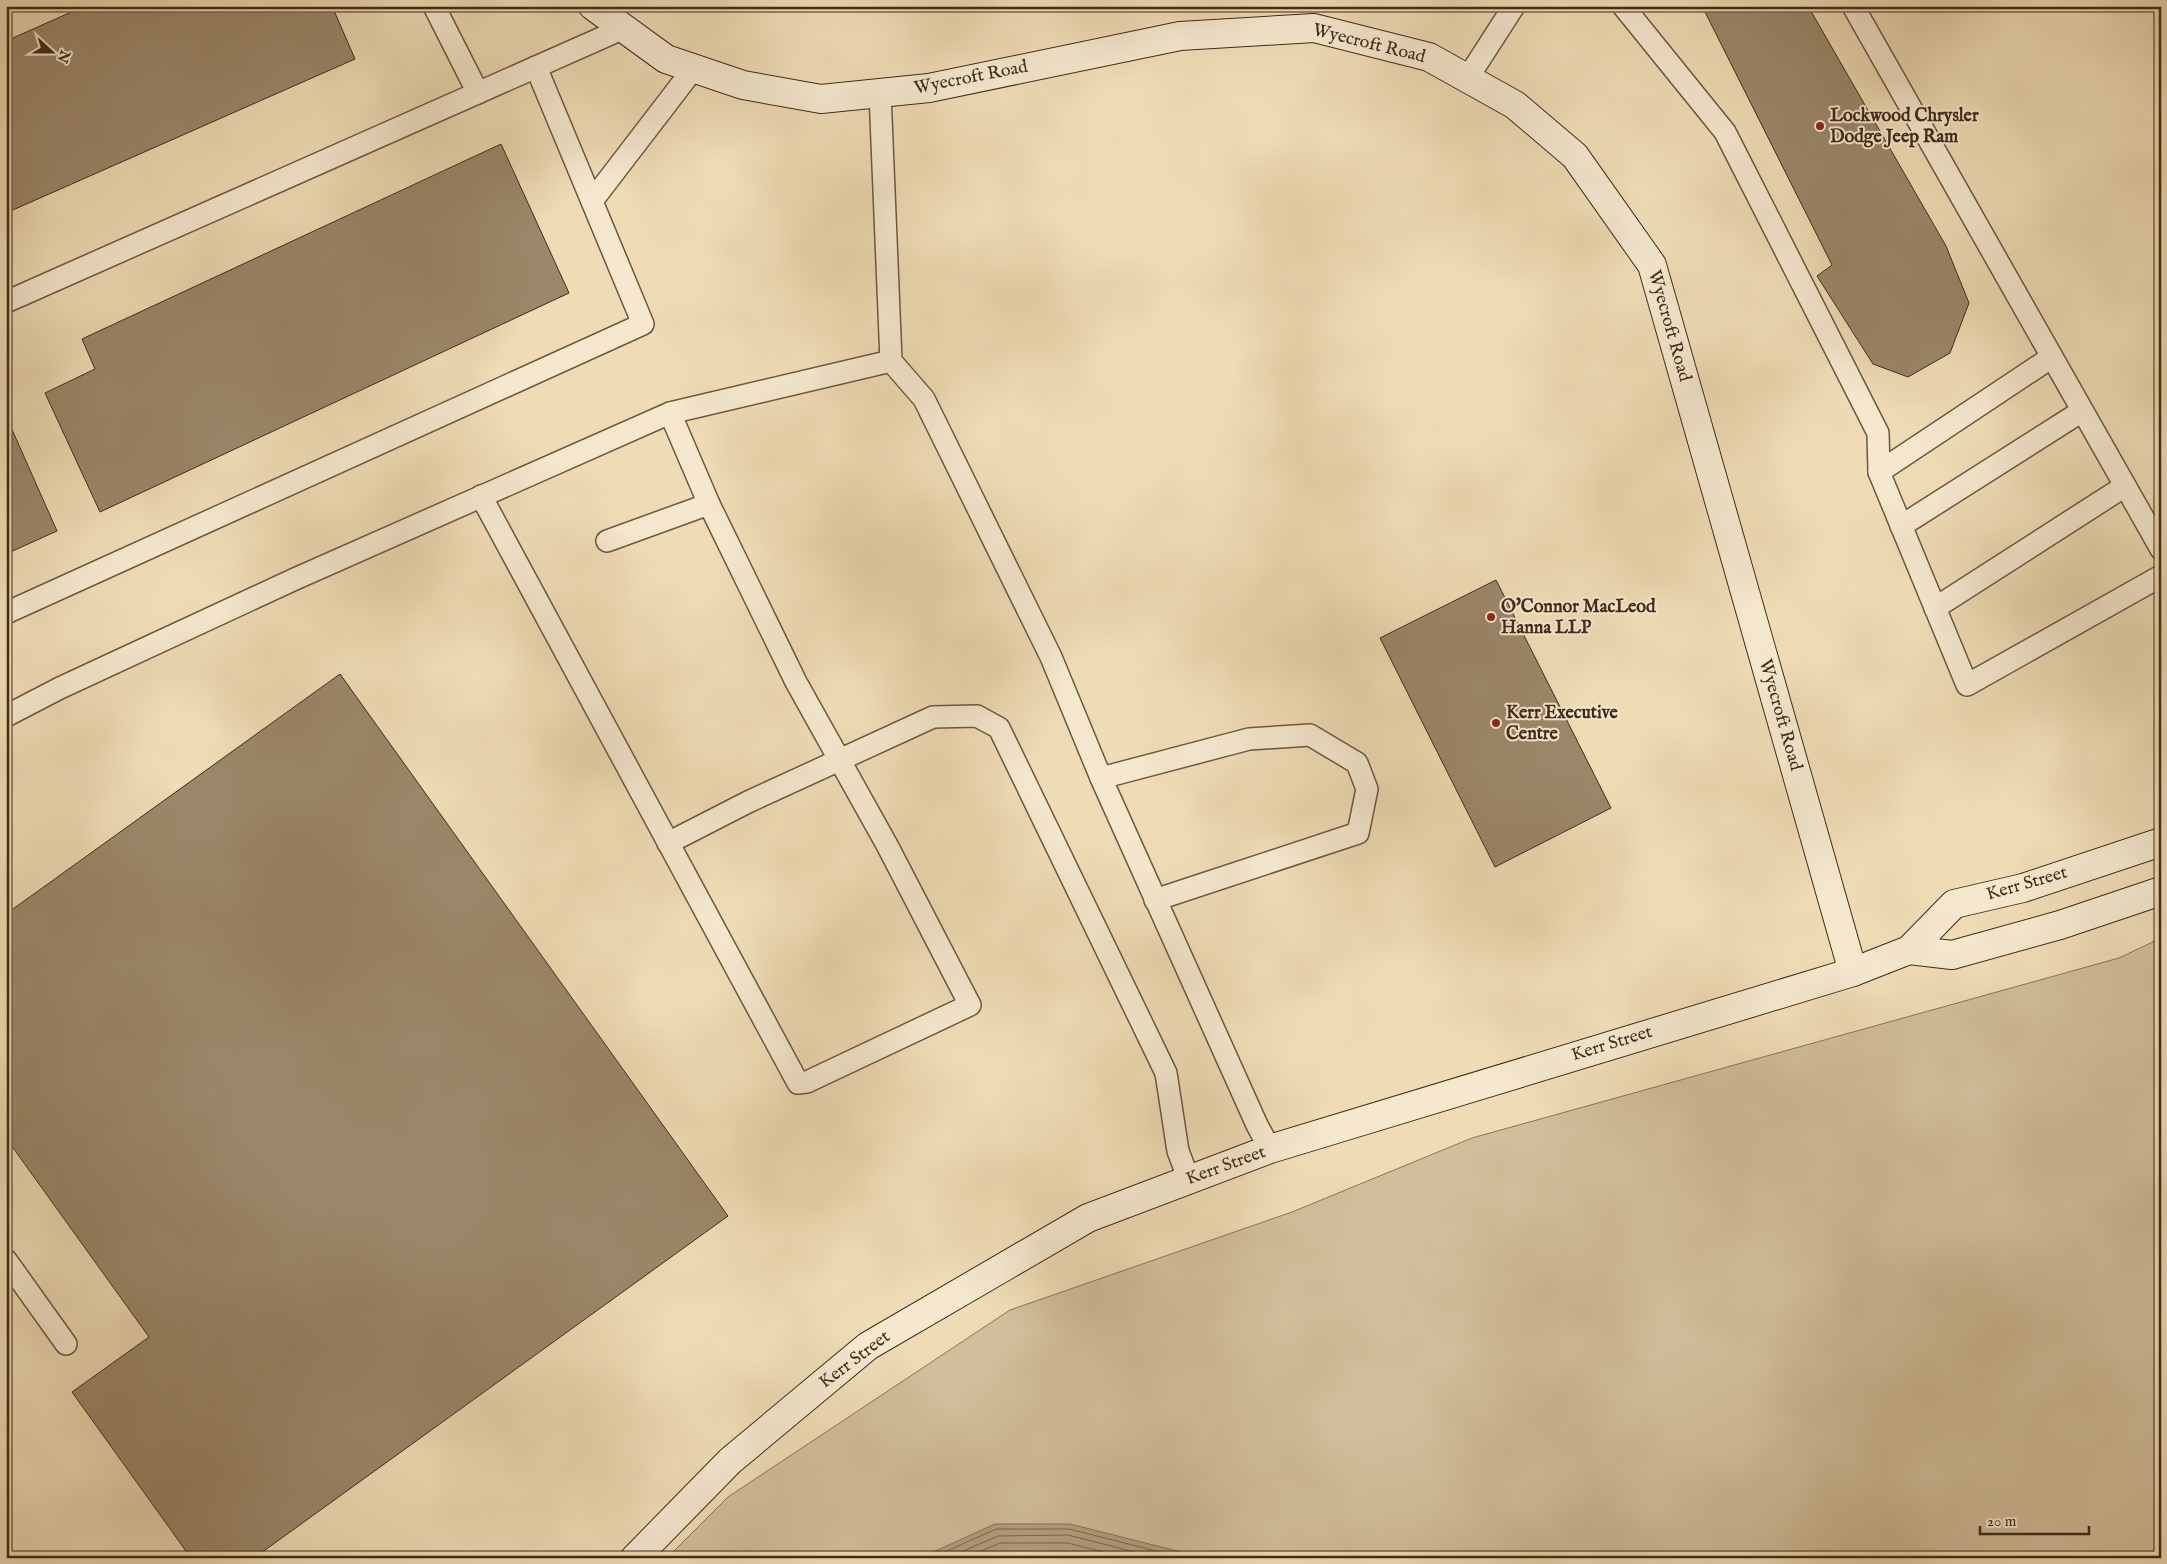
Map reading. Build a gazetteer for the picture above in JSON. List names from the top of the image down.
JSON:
{
  "streets": {
    "main road": ["Wyecroft Road", "Kerr Street"]
  },
  "crossings": [
    ["Wyecroft Road", "Kerr Street"]
  ],
  "places": ["Lockwood Chrysler Dodge Jeep Ram", "O'Connor MacLeod Hanna LLP", "Kerr Executive Centre"],
  "scale_bar": "20 m",
  "north": "right"
}
